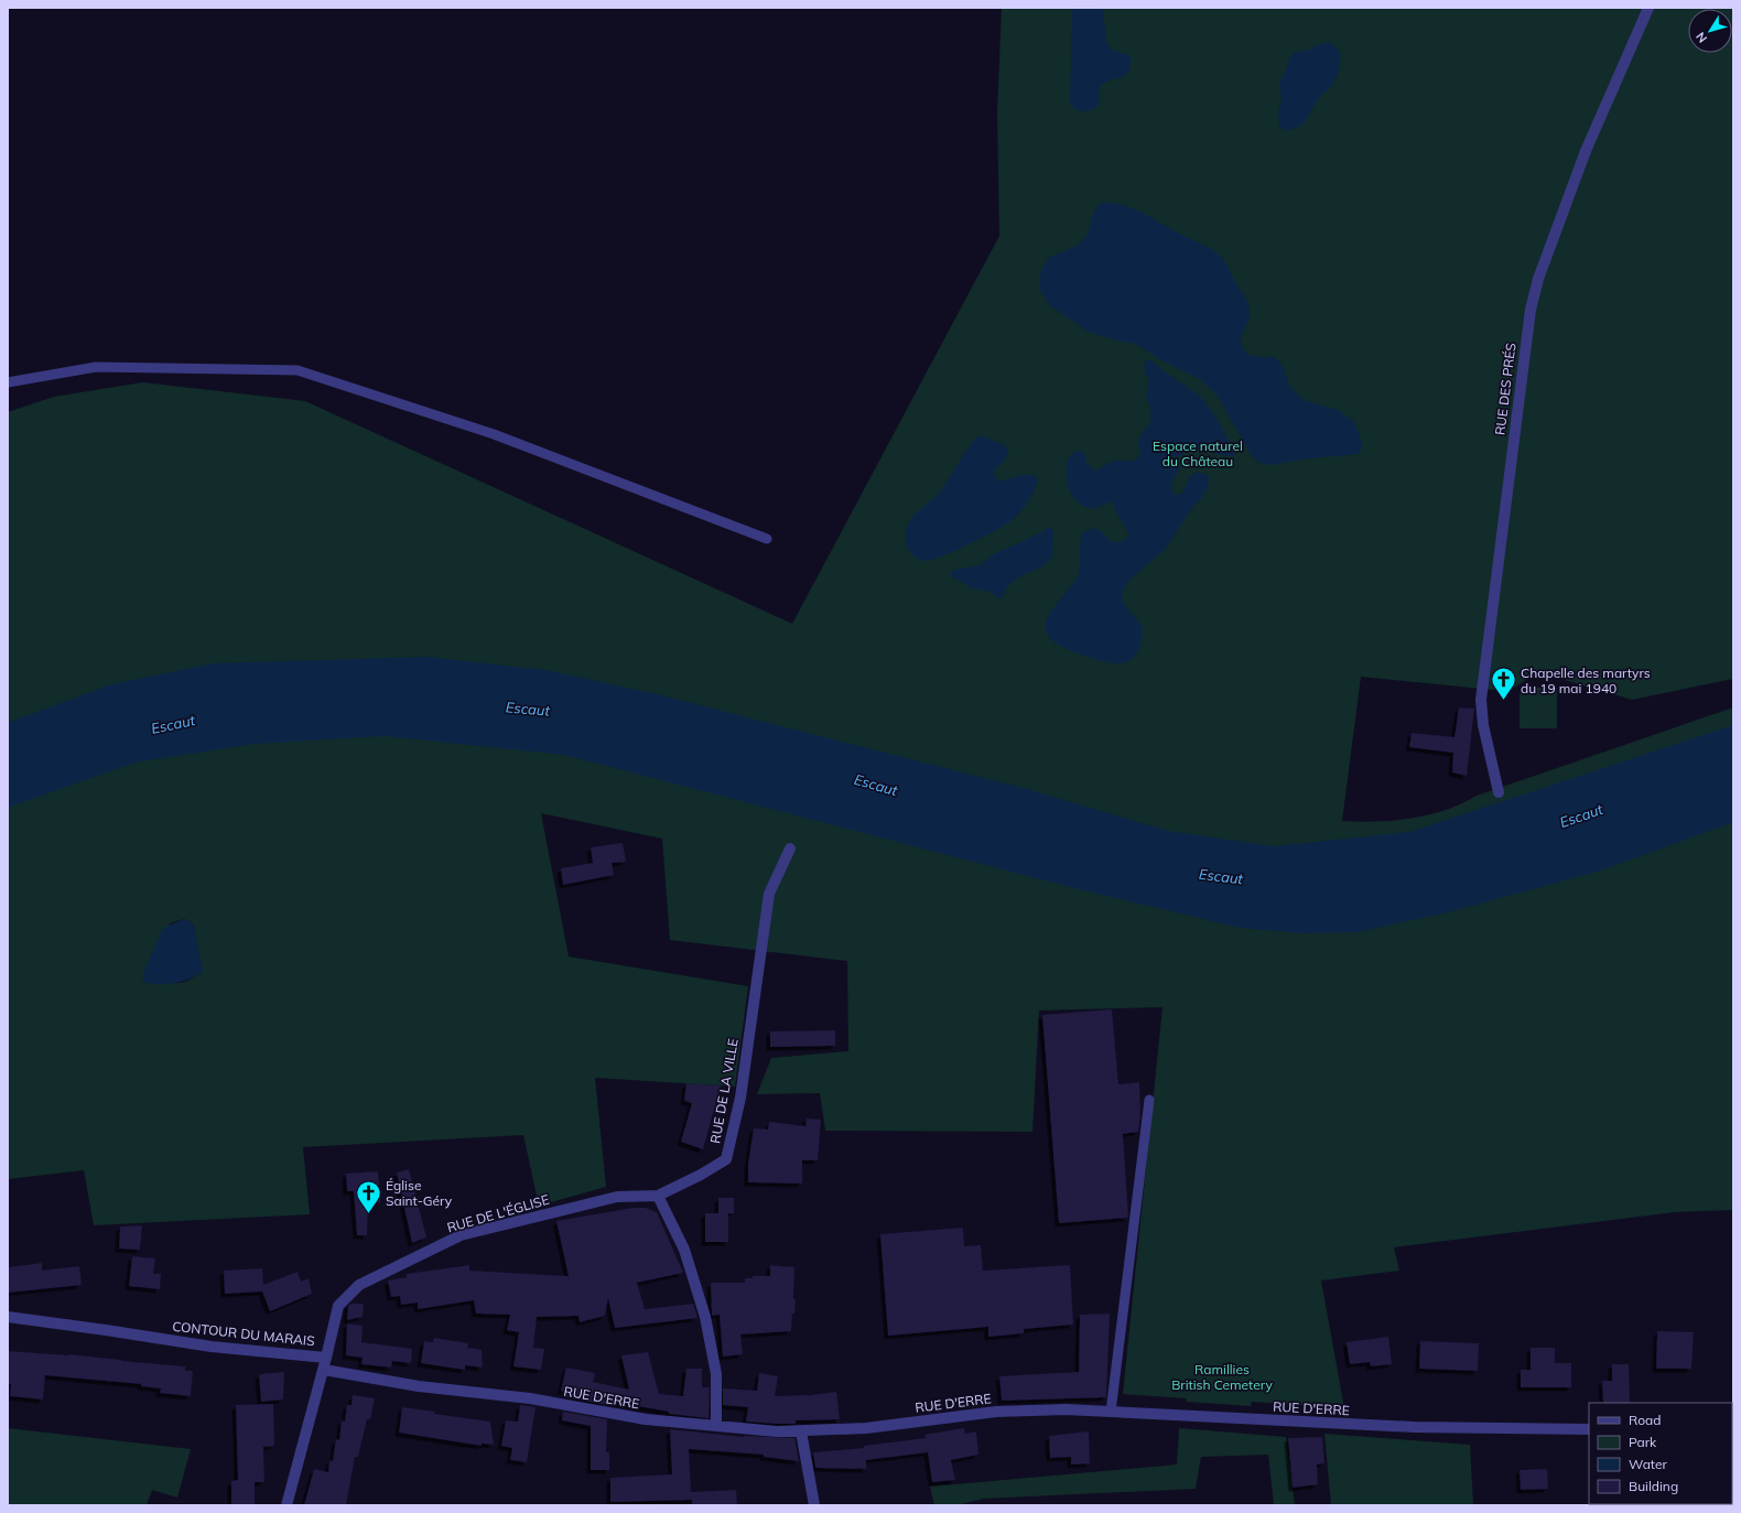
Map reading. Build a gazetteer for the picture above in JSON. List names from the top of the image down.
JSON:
{
  "streets": {
    "street": [
      "RUE DES PRÉS",
      "RUE DE LA VILLE",
      "RUE DE L'ÉGLISE",
      "CONTOUR DU MARAIS",
      "RUE D'ERRE"
    ]
  },
  "crossings": [
    ["RUE DE LA VILLE", "RUE DE L'ÉGLISE"],
    ["RUE DE L'ÉGLISE", "CONTOUR DU MARAIS"],
    ["CONTOUR DU MARAIS", "RUE D'ERRE"]
  ],
  "water": ["Escaut"],
  "parks": ["Espace naturel du Château", "Ramillies British Cemetery"],
  "places": {
    "church": ["Chapelle des martyrs du 19 mai 1940", "Église Saint-Géry"]
  },
  "legend": [
    "Road",
    "Park",
    "Water",
    "Building"
  ],
  "north": "bottom left"
}
